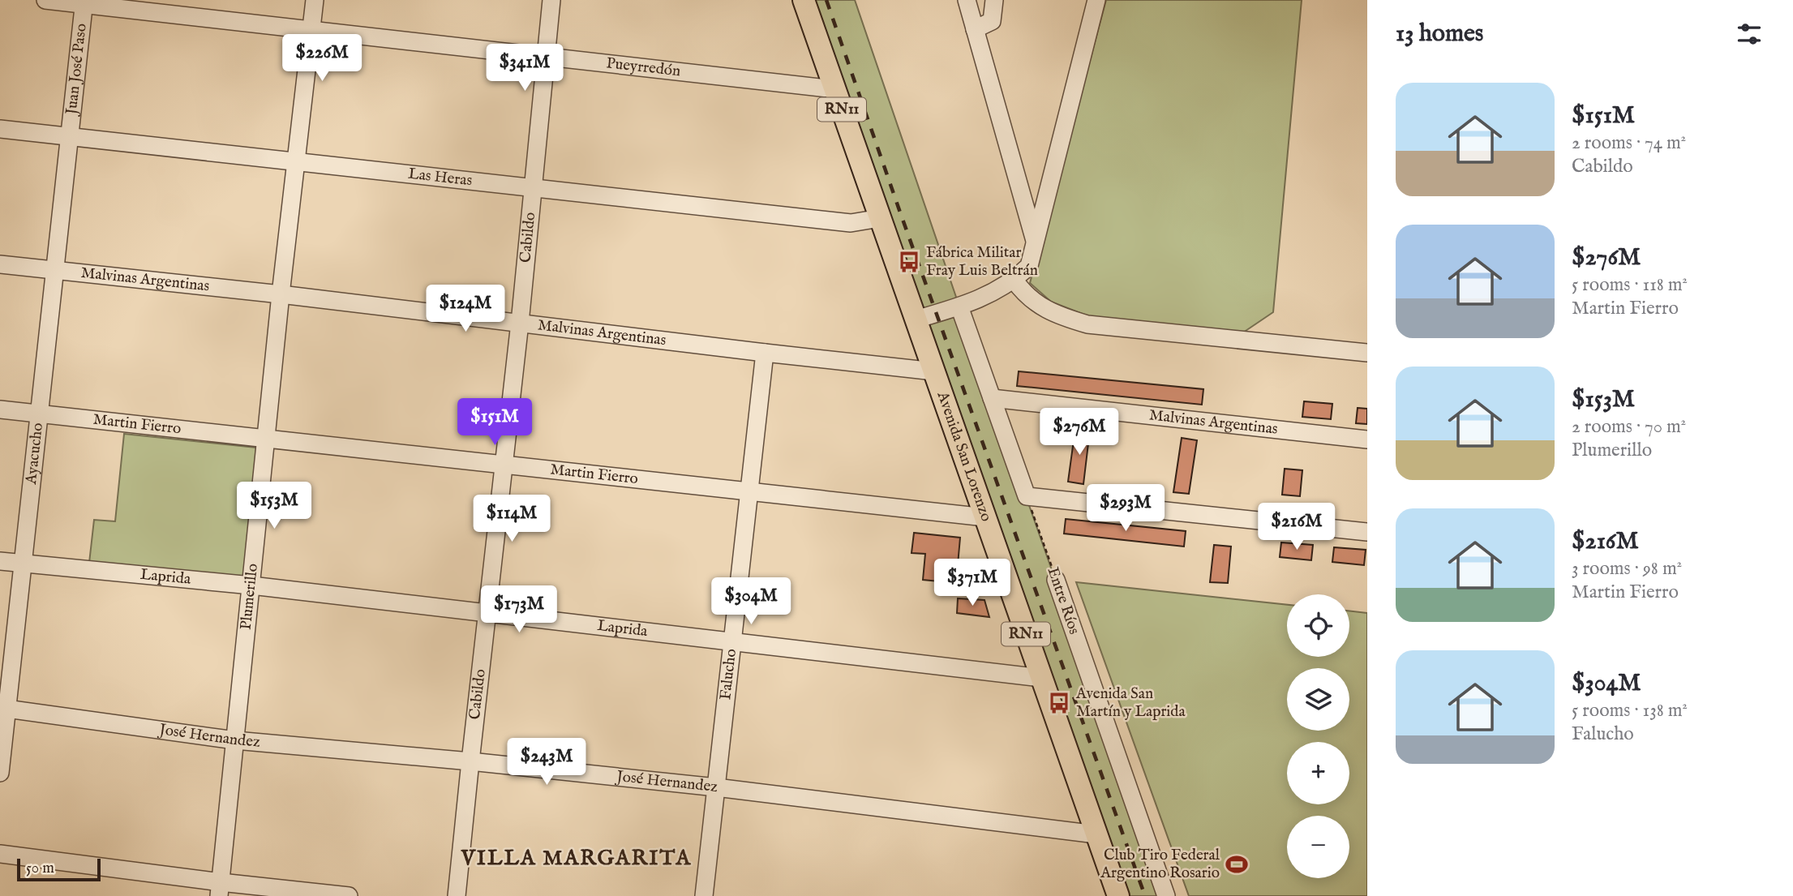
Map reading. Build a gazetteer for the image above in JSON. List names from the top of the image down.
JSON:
{
  "streets": {
    "main road": ["RN11", "Avenida San Lorenzo"],
    "street": [
      "Juan José Paso",
      "Pueyrredón",
      "Las Heras",
      "Cabildo",
      "Malvinas Argentinas",
      "Martin Fierro",
      "Ayacucho",
      "Laprida",
      "Plumerillo",
      "Entre Ríos",
      "Falucho",
      "José Hernandez"
    ]
  },
  "crossings": [
    ["Juan José Paso", "Pueyrredón"],
    ["Juan José Paso", "Las Heras"],
    ["Juan José Paso", "Ayacucho"],
    ["Pueyrredón", "RN11"],
    ["Pueyrredón", "Cabildo"],
    ["Pueyrredón", "Plumerillo"],
    ["RN11", "Las Heras"],
    ["RN11", "Malvinas Argentinas"],
    ["RN11", "Avenida San Lorenzo"],
    ["Las Heras", "Cabildo"],
    ["Las Heras", "Ayacucho"],
    ["Las Heras", "Plumerillo"],
    ["Cabildo", "Malvinas Argentinas"],
    ["Cabildo", "Martin Fierro"],
    ["Cabildo", "Laprida"],
    ["Cabildo", "José Hernandez"],
    ["Malvinas Argentinas", "Ayacucho"],
    ["Malvinas Argentinas", "Avenida San Lorenzo"],
    ["Malvinas Argentinas", "Plumerillo"],
    ["Malvinas Argentinas", "Falucho"],
    ["Martin Fierro", "Ayacucho"],
    ["Martin Fierro", "Avenida San Lorenzo"],
    ["Martin Fierro", "Plumerillo"],
    ["Martin Fierro", "Falucho"],
    ["Ayacucho", "Laprida"],
    ["Ayacucho", "José Hernandez"],
    ["Avenida San Lorenzo", "Laprida"],
    ["Avenida San Lorenzo", "José Hernandez"],
    ["Laprida", "Plumerillo"],
    ["Laprida", "Falucho"],
    ["Plumerillo", "José Hernandez"],
    ["Falucho", "José Hernandez"]
  ],
  "districts": ["VILLA MARGARITA"],
  "places": {
    "bus stop": ["Fábrica Militar Fray Luis Beltrán", "Avenida San Martín y Laprida"],
    "sports": ["Club Tiro Federal Argentino Rosario"]
  },
  "scale_bar": "50 m",
  "page": {
    "heading": "13 homes",
    "price": [
      "$226M",
      "$341M",
      "$124M",
      "$151M",
      "$276M",
      "$153M",
      "$293M",
      "$114M",
      "$216M",
      "$371M",
      "$304M",
      "$173M",
      "$243M"
    ],
    "list": [
      {
        "name": "$151M",
        "note": "2 rooms · 74 m² · Cabildo"
      },
      {
        "name": "$276M",
        "note": "5 rooms · 118 m² · Martin Fierro"
      },
      {
        "name": "$153M",
        "note": "2 rooms · 70 m² · Plumerillo"
      },
      {
        "name": "$216M",
        "note": "3 rooms · 98 m² · Martin Fierro"
      },
      {
        "name": "$304M",
        "note": "5 rooms · 138 m² · Falucho"
      }
    ],
    "map_buttons": ["+", "−"],
    "scale": "50 m"
  }
}
